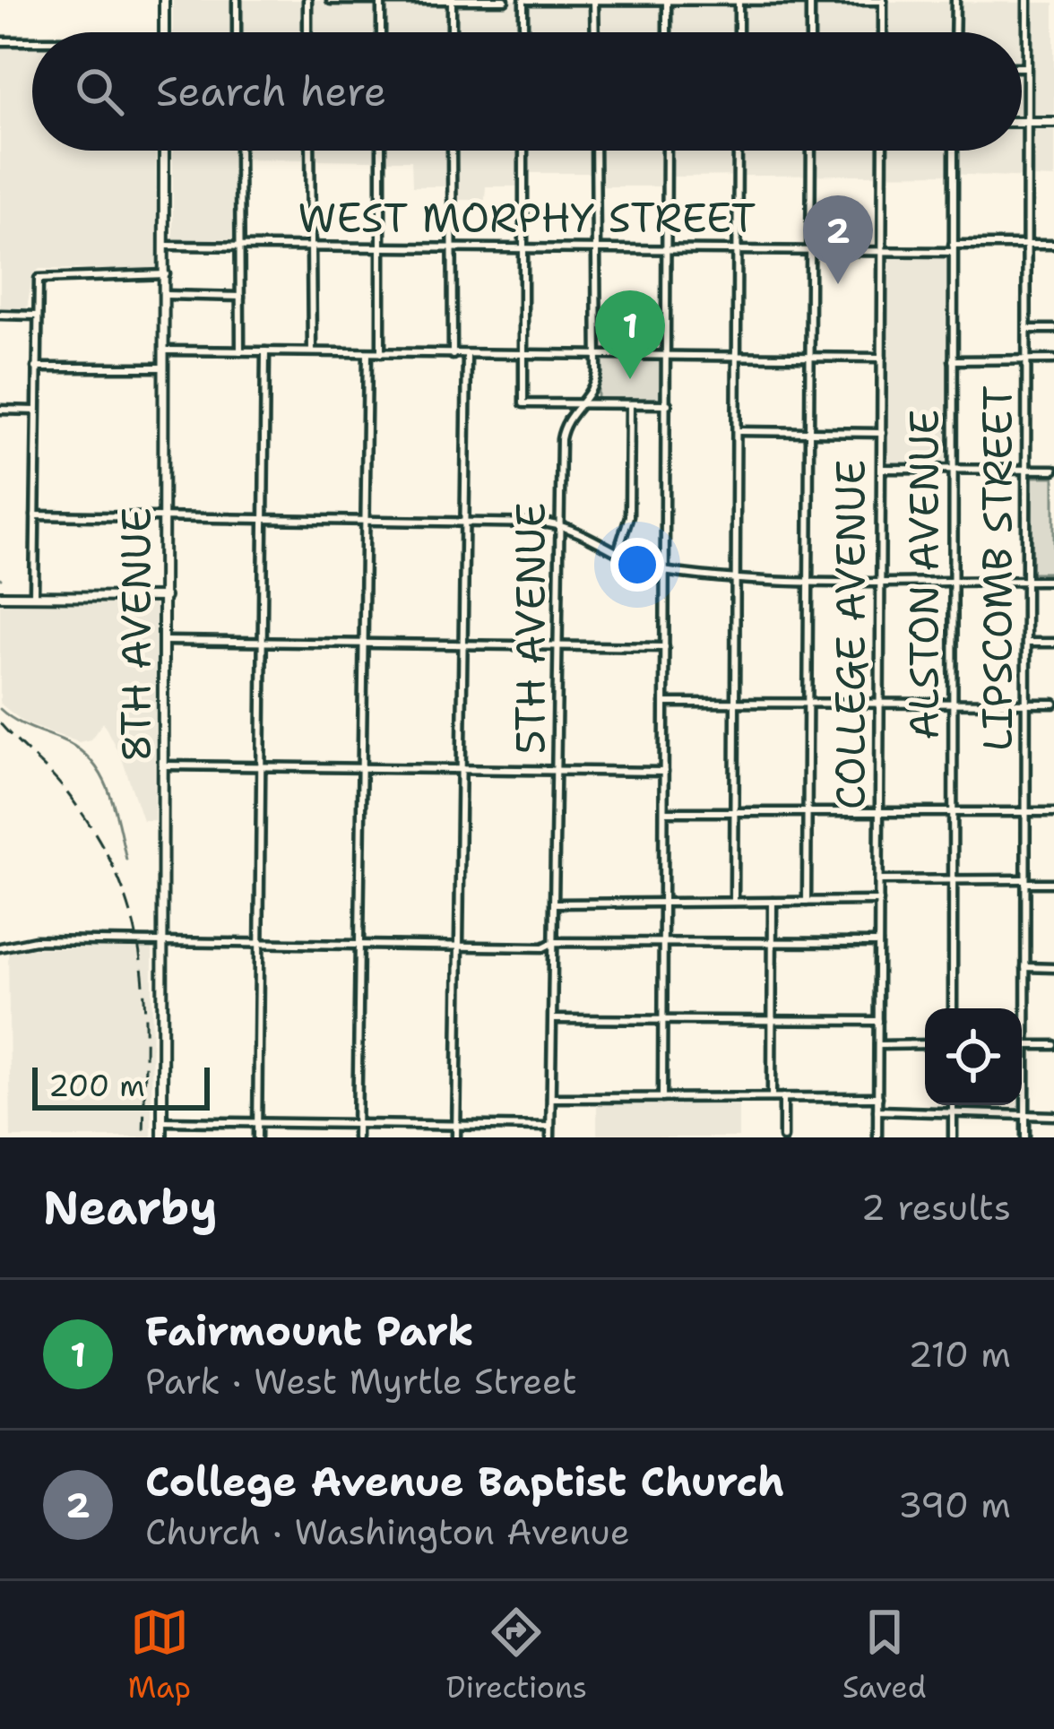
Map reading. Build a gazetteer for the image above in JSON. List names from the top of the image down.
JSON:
{
  "streets": {
    "main road": ["8TH AVENUE"],
    "street": [
      "WEST MORPHY STREET",
      "LIPSCOMB STREET",
      "ALSTON AVENUE",
      "5TH AVENUE",
      "COLLEGE AVENUE"
    ]
  },
  "crossings": [
    ["WEST MORPHY STREET", "LIPSCOMB STREET"],
    ["WEST MORPHY STREET", "ALSTON AVENUE"],
    ["WEST MORPHY STREET", "5TH AVENUE"],
    ["WEST MORPHY STREET", "8TH AVENUE"],
    ["WEST MORPHY STREET", "COLLEGE AVENUE"]
  ],
  "scale_bar": "200 m",
  "page": {
    "search": "Search here",
    "pins": ["2", "1"],
    "scale": "200 m",
    "heading": ["Nearby", "2 results"],
    "list": [
      {
        "mark": "1",
        "name": "Fairmount Park",
        "note": "Park · West Myrtle Street",
        "value": "210 m"
      },
      {
        "mark": "2",
        "name": "College Avenue Baptist Church",
        "note": "Church · Washington Avenue",
        "value": "390 m"
      }
    ],
    "nav": ["Map", "Directions", "Saved"]
  }
}
